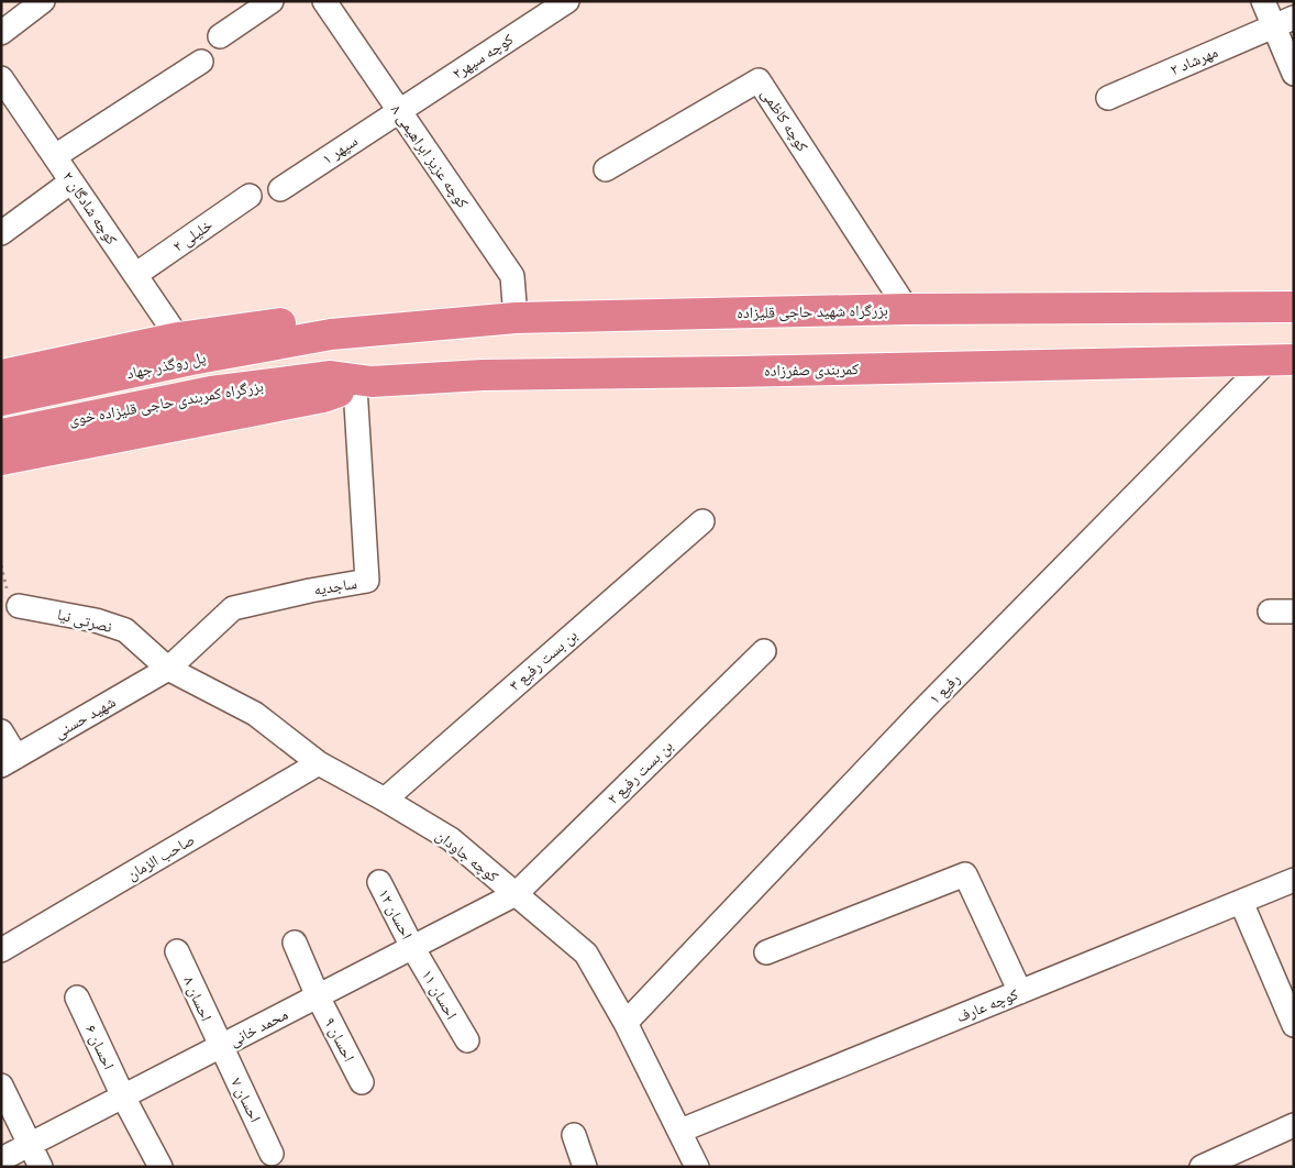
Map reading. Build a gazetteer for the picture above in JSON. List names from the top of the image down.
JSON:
{
  "streets": {
    "highway": [
      "بزرگراه شهید حاجی قلیزاده",
      "پل روگذر جهاد",
      "کمربندی صفرزاده",
      "بزرگراه کمربندی حاجی قلیزاده خوی"
    ],
    "street": [
      "کوچه سپهر۲",
      "مهرشاد ۲",
      "کوچه کاظمی",
      "سپهر ۱",
      "۸ کوچه عزیز ابراهیمی",
      "کوچه شادگان ۲",
      "خلیلی ۲",
      "ساجدیه",
      "نصرتی نیا",
      "بن بست رفیع ۳",
      "رفیع ۱",
      "شهید حسنی",
      "بن بست رفیع ۲",
      "کوچه جاودان",
      "صاحب الزمان",
      "احسان ۱۲",
      "احسان ۱۱",
      "احسان ۸",
      "کوچه عارف",
      "محمد خانی",
      "احسان ۹",
      "احسان ۶",
      "احسان ۷"
    ]
  },
  "crossings": [
    ["کوچه سپهر۲", "سپهر ۱"],
    ["کوچه سپهر۲", "۸ کوچه عزیز ابراهیمی"],
    ["کوچه کاظمی", "بزرگراه شهید حاجی قلیزاده"],
    ["سپهر ۱", "۸ کوچه عزیز ابراهیمی"],
    ["۸ کوچه عزیز ابراهیمی", "بزرگراه شهید حاجی قلیزاده"],
    ["کوچه شادگان ۲", "خلیلی ۲"],
    ["بزرگراه شهید حاجی قلیزاده", "پل روگذر جهاد"],
    ["کمربندی صفرزاده", "بزرگراه کمربندی حاجی قلیزاده خوی"],
    ["کمربندی صفرزاده", "ساجدیه"],
    ["کمربندی صفرزاده", "رفیع ۱"],
    ["بزرگراه کمربندی حاجی قلیزاده خوی", "ساجدیه"],
    ["ساجدیه", "نصرتی نیا"],
    ["ساجدیه", "شهید حسنی"],
    ["ساجدیه", "کوچه جاودان"],
    ["نصرتی نیا", "شهید حسنی"],
    ["نصرتی نیا", "کوچه جاودان"],
    ["بن بست رفیع ۳", "کوچه جاودان"],
    ["رفیع ۱", "کوچه جاودان"],
    ["شهید حسنی", "کوچه جاودان"],
    ["بن بست رفیع ۲", "کوچه جاودان"],
    ["بن بست رفیع ۲", "محمد خانی"],
    ["کوچه جاودان", "صاحب الزمان"],
    ["کوچه جاودان", "کوچه عارف"],
    ["کوچه جاودان", "محمد خانی"],
    ["احسان ۱۲", "احسان ۱۱"],
    ["احسان ۱۲", "محمد خانی"],
    ["احسان ۱۱", "محمد خانی"],
    ["احسان ۸", "محمد خانی"],
    ["احسان ۸", "احسان ۷"],
    ["محمد خانی", "احسان ۹"],
    ["محمد خانی", "احسان ۶"],
    ["محمد خانی", "احسان ۷"]
  ]
}
